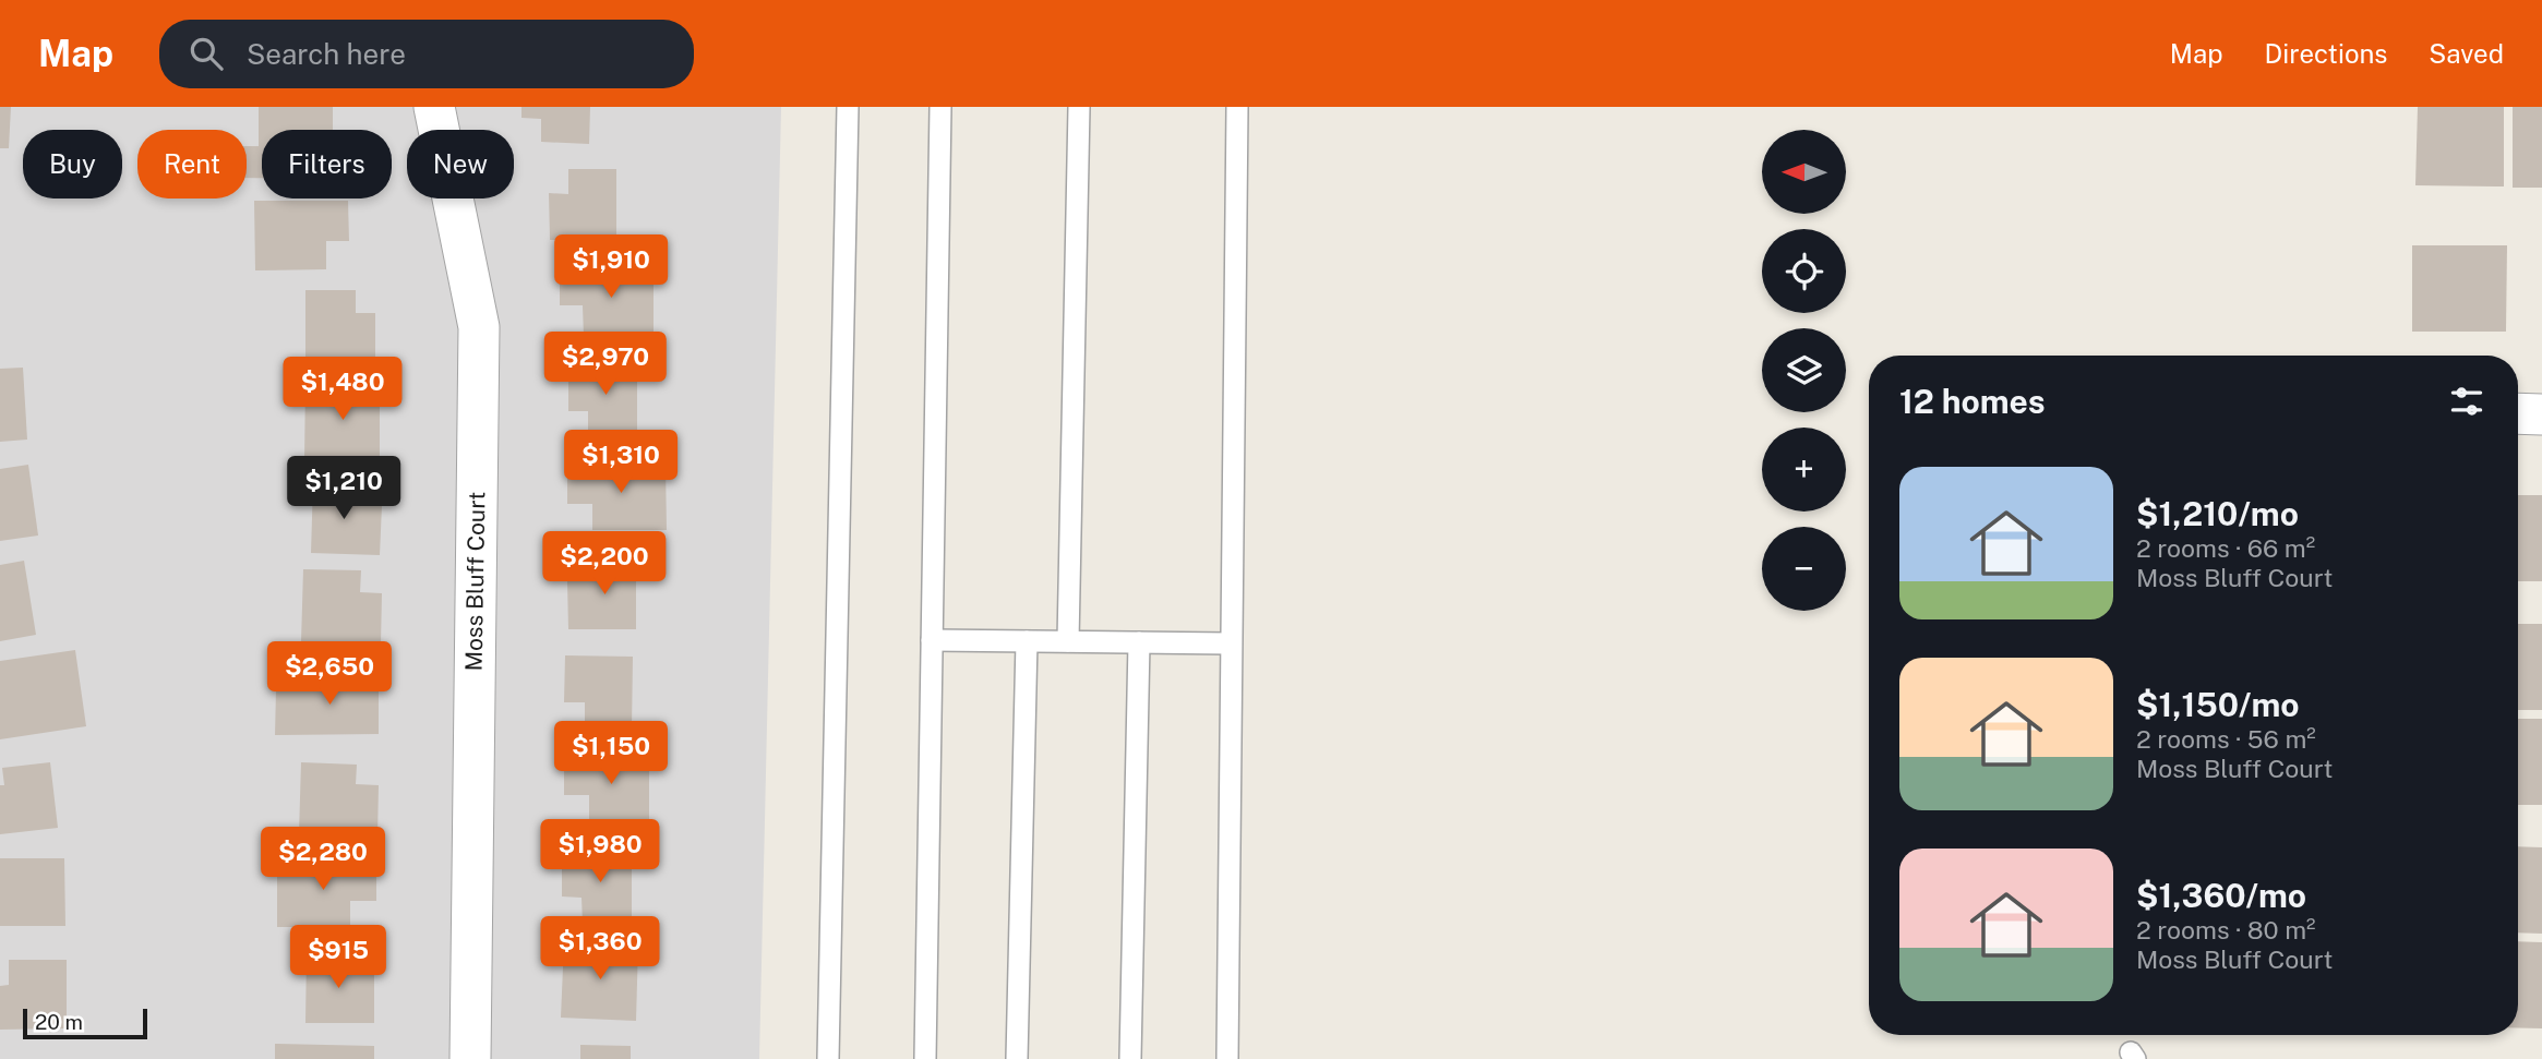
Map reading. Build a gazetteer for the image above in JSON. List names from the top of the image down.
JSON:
{
  "streets": {
    "street": ["Moss Bluff Court"]
  },
  "scale_bar": "20 m",
  "north": "left",
  "page": {
    "header": "Map",
    "search": "Search here",
    "nav": ["Map", "Directions", "Saved"],
    "map_buttons": ["+", "−"],
    "chip": [
      "Buy",
      "Rent",
      "Filters",
      "New"
    ],
    "price": [
      "$1,910",
      "$2,970",
      "$1,480",
      "$1,310",
      "$1,210",
      "$2,200",
      "$2,650",
      "$1,150",
      "$1,980",
      "$2,280",
      "$1,360",
      "$915"
    ],
    "heading": "12 homes",
    "list": [
      {
        "name": "$1,210/mo",
        "note": "2 rooms · 66 m² · Moss Bluff Court"
      },
      {
        "name": "$1,150/mo",
        "note": "2 rooms · 56 m² · Moss Bluff Court"
      },
      {
        "name": "$1,360/mo",
        "note": "2 rooms · 80 m² · Moss Bluff Court"
      }
    ],
    "scale": "20 m"
  }
}
